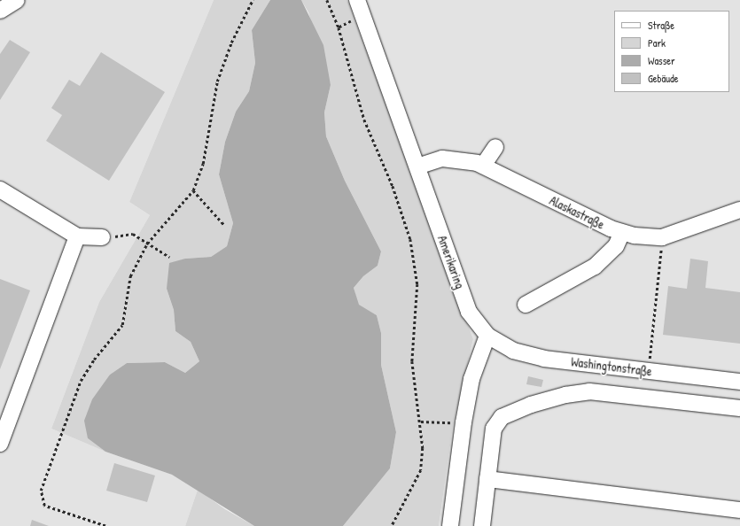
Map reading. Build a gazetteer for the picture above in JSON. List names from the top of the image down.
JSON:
{
  "streets": {
    "street": ["Alaskastraße", "Amerikaring", "Washingtonstraße"]
  },
  "crossings": [
    ["Alaskastraße", "Amerikaring"],
    ["Amerikaring", "Washingtonstraße"]
  ],
  "legend": [
    "Straße",
    "Park",
    "Wasser",
    "Gebäude"
  ]
}
